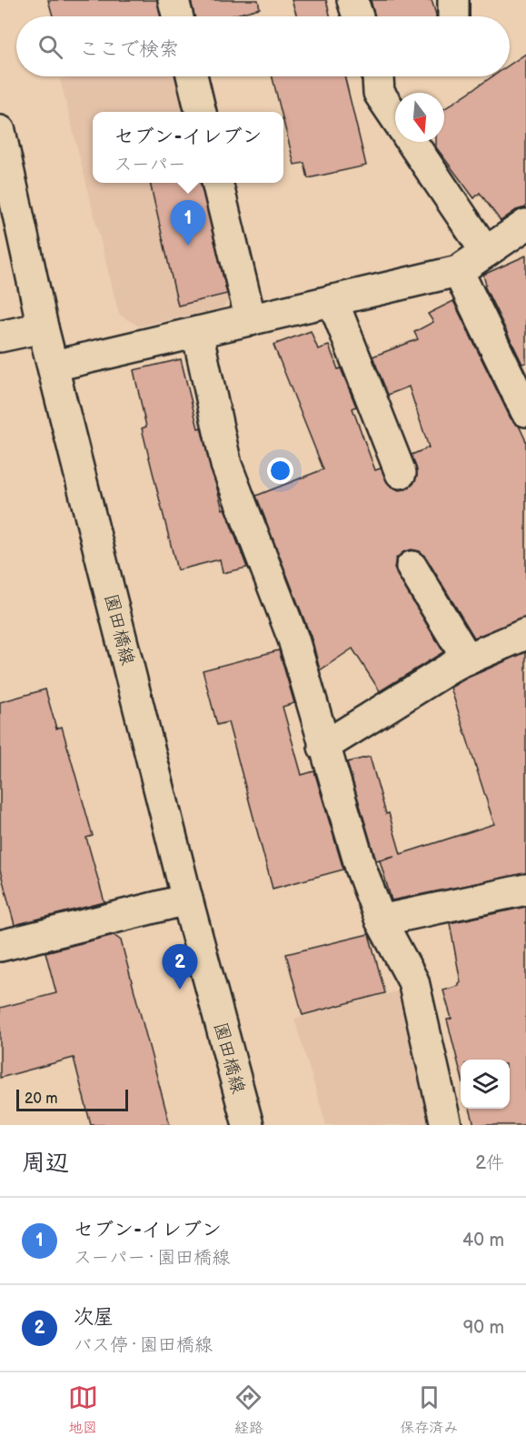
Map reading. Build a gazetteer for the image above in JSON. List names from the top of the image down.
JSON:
{
  "streets": {
    "street": ["園田橋線"]
  },
  "scale_bar": "20 m",
  "north": "bottom",
  "page": {
    "search": "ここで検索",
    "popup": ["セブン-イレブン", "スーパー"],
    "pins": ["1", "2"],
    "scale": "20 m",
    "heading": ["周辺", "2件"],
    "list": [
      {
        "mark": "1",
        "name": "セブン-イレブン",
        "note": "スーパー · 園田橋線",
        "value": "40 m"
      },
      {
        "mark": "2",
        "name": "次屋",
        "note": "バス停 · 園田橋線",
        "value": "90 m"
      }
    ],
    "nav": ["地図", "経路", "保存済み"]
  }
}
